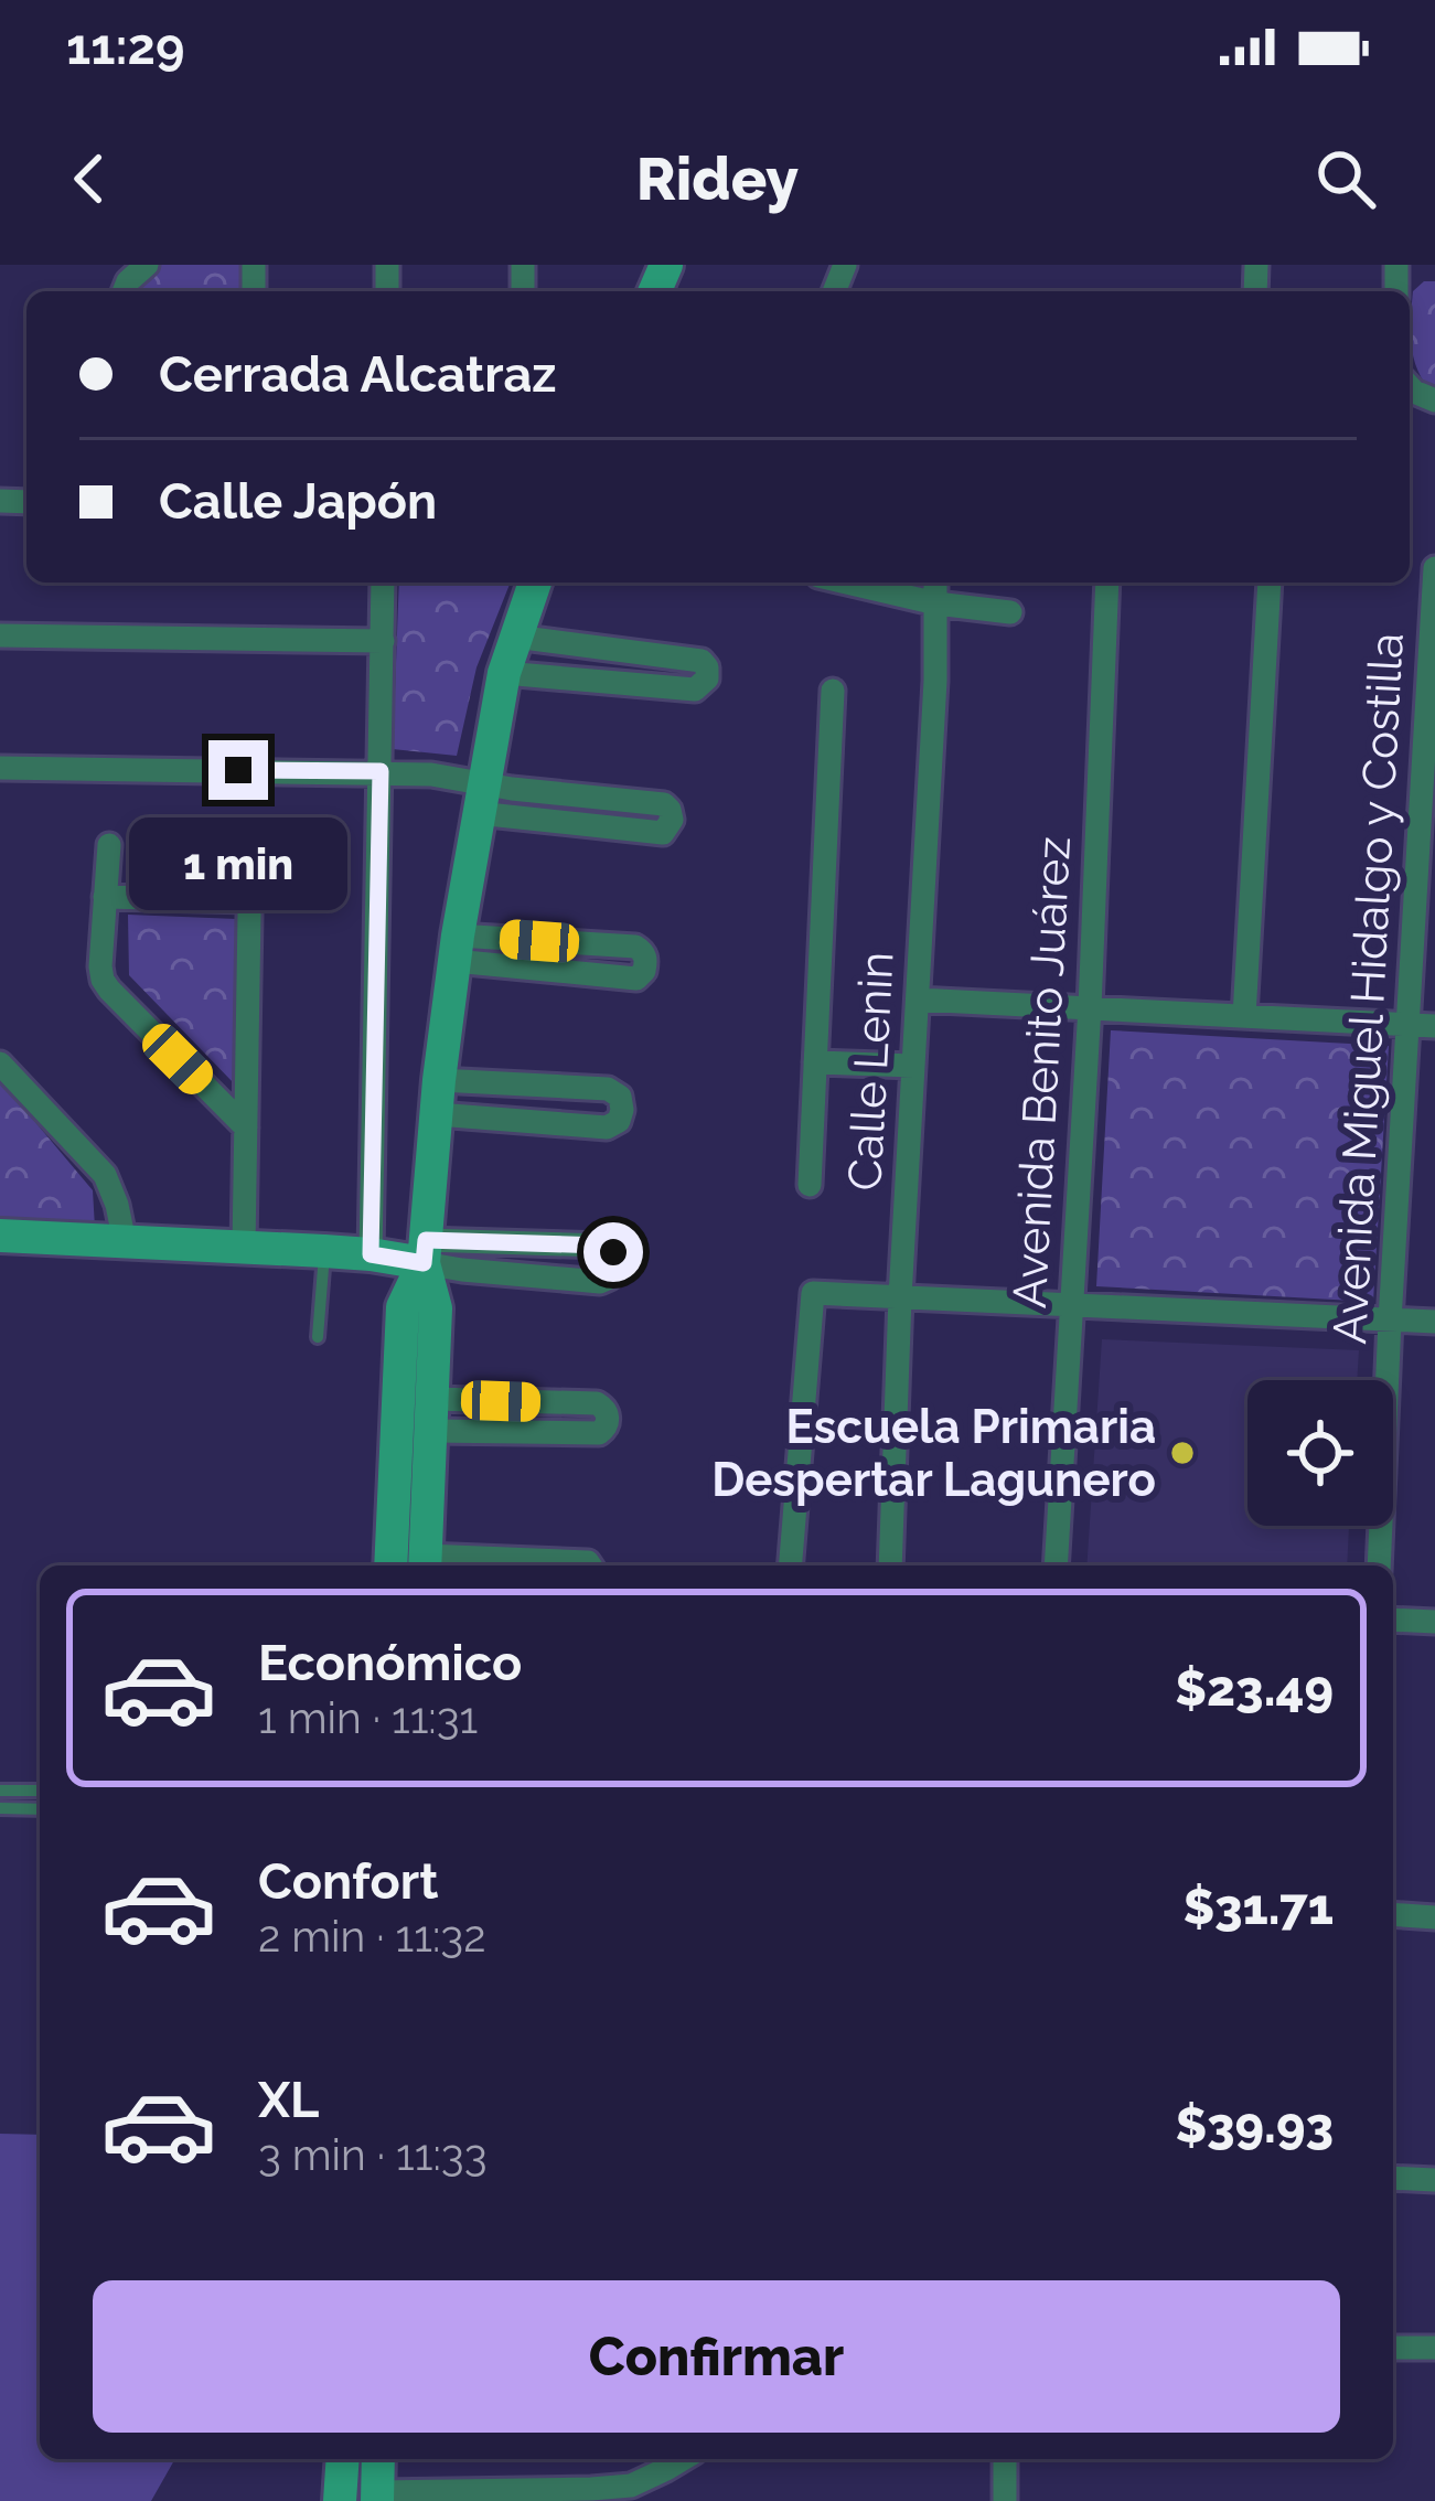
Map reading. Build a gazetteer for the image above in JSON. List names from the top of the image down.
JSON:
{
  "streets": {
    "street": ["Avenida Miguel Hidalgo y Costilla", "Calle Lenin", "Avenida Benito Juárez"]
  },
  "places": ["Escuela Primaria Despertar Lagunero"],
  "page": {
    "status": "11:29",
    "header": "Ridey",
    "banner": ["Cerrada Alcatraz", "Calle Japón"],
    "bubble": "1 min",
    "list": [
      {
        "name": "Económico",
        "note": "1 min · 11:31",
        "value": "$23.49"
      },
      {
        "name": "Confort",
        "note": "2 min · 11:32",
        "value": "$31.71"
      },
      {
        "name": "XL",
        "note": "3 min · 11:33",
        "value": "$39.93"
      }
    ],
    "buttons": "Confirmar"
  }
}
